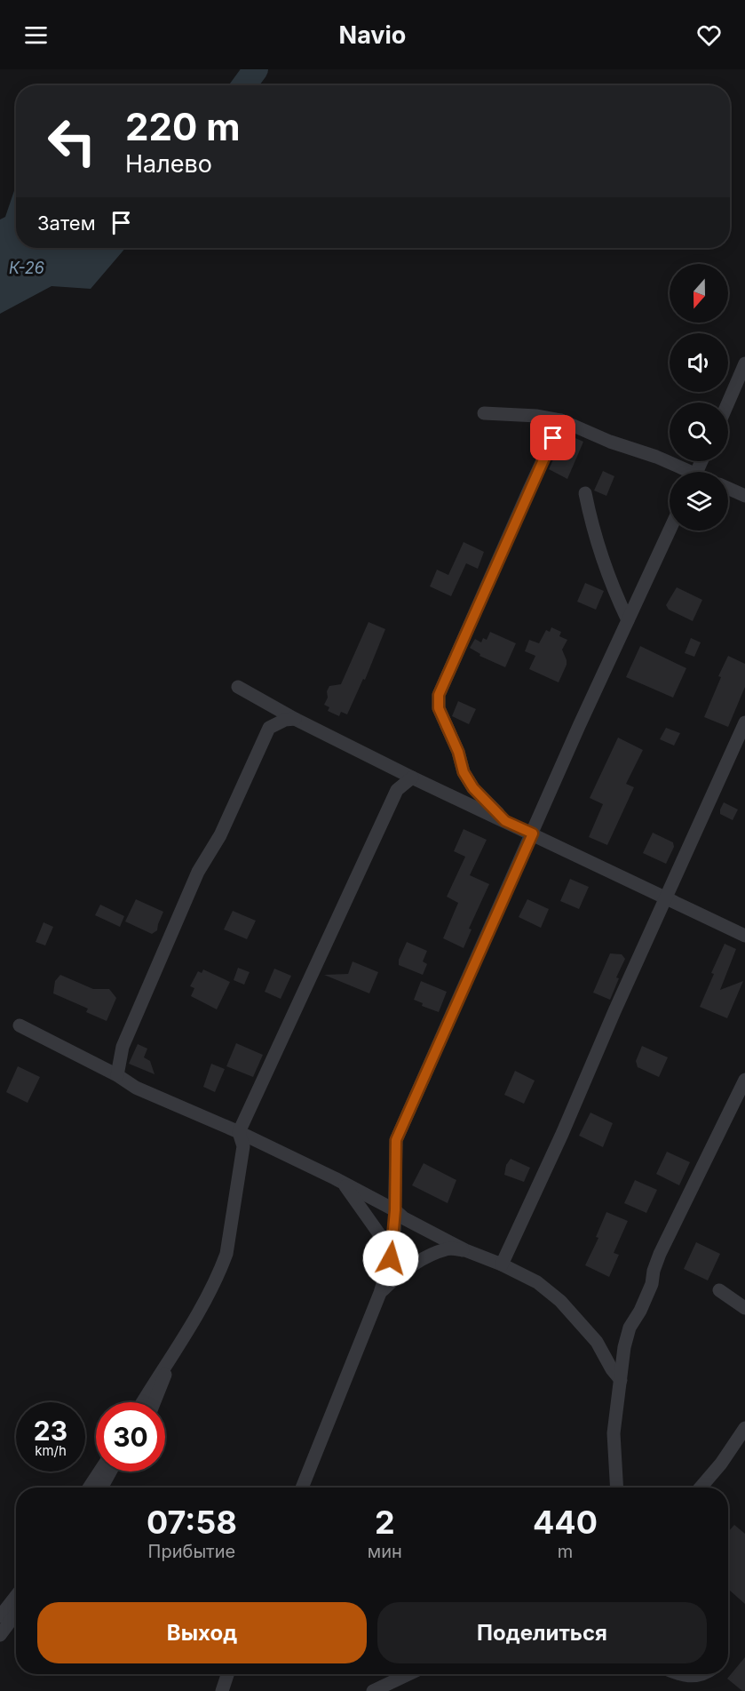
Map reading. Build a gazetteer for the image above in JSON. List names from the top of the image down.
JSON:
{
  "water": ["К-26"],
  "north": "bottom",
  "page": {
    "header": "Navio",
    "turn": ["220 m", "Налево"],
    "then": "Затем",
    "speed": "23 km/h",
    "limit": "30",
    "eta": [
      "07:58",
      "Прибытие",
      "2",
      "мин",
      "440",
      "m"
    ],
    "buttons": ["Выход", "Поделиться"]
  }
}
